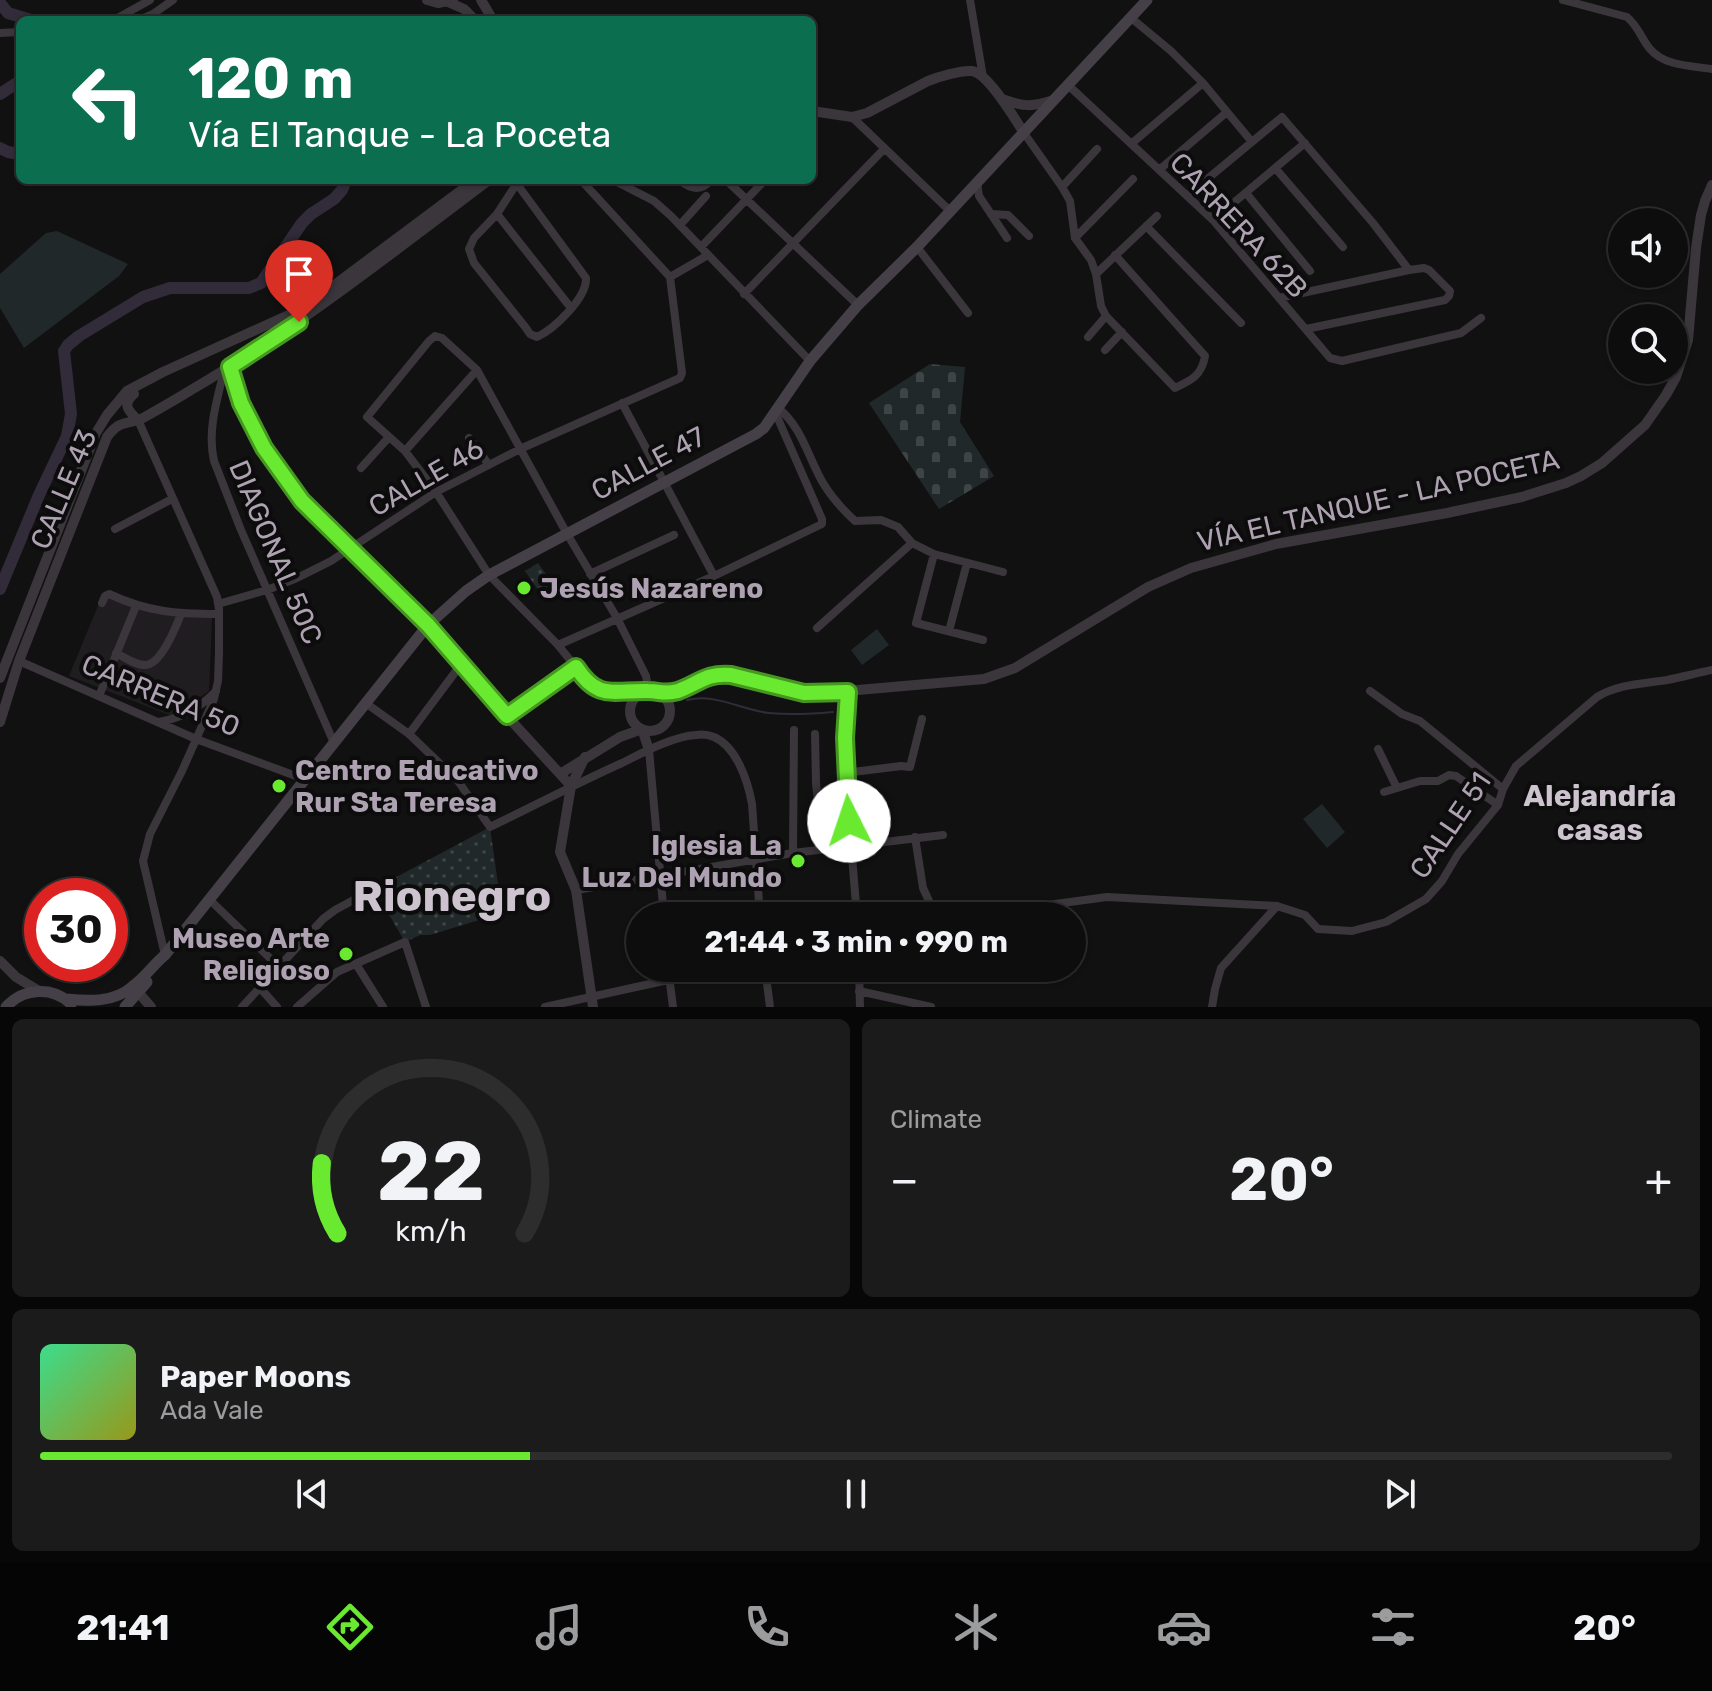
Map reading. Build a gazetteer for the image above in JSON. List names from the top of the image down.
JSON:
{
  "streets": {
    "main road": ["CALLE 47"],
    "street": [
      "CARRERA 62B",
      "CALLE 46",
      "CALLE 43",
      "VÍA EL TANQUE - LA POCETA",
      "DIAGONAL 50C",
      "CARRERA 50",
      "CALLE 51"
    ]
  },
  "crossings": [
    ["CARRERA 62B", "CALLE 47"],
    ["CALLE 47", "DIAGONAL 50C"],
    ["CALLE 47", "CARRERA 50"],
    ["CALLE 46", "DIAGONAL 50C"],
    ["CALLE 43", "DIAGONAL 50C"],
    ["CALLE 43", "CARRERA 50"]
  ],
  "districts": ["Alejandría casas", "Rionegro"],
  "places": [
    "Jesús Nazareno",
    "Centro Educativo Rur Sta Teresa",
    "Iglesia La Luz Del Mundo",
    "Museo Arte Religioso"
  ],
  "page": {
    "turn": ["120 m", "Vía El Tanque - La Poceta"],
    "limit": "30",
    "trip": "21:44 · 3 min · 990 m",
    "tile": "Climate",
    "heat": ["−", "20°", "+"],
    "song": ["Paper Moons", "Ada Vale"],
    "tabs": ["21:41", "20°"],
    "gauge": ["22", "km/h"]
  }
}
